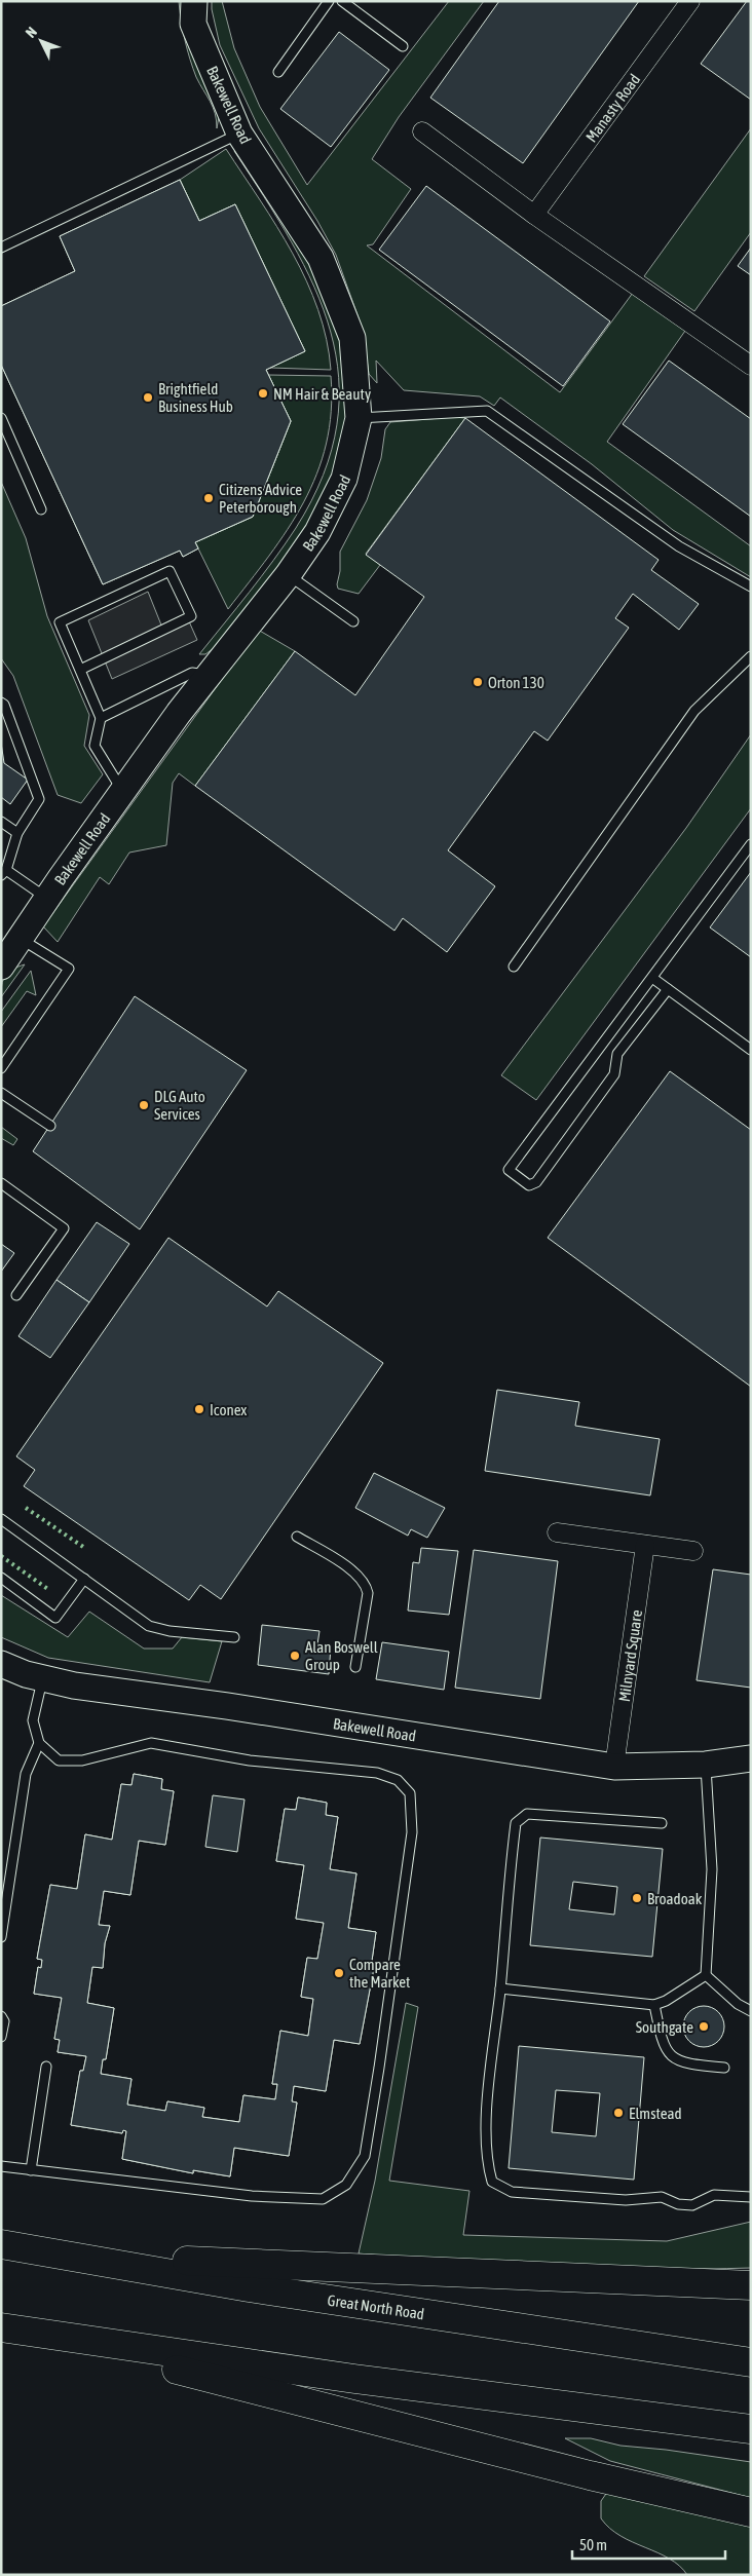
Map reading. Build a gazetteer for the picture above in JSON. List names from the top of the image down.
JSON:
{
  "streets": {
    "highway": ["Great North Road"],
    "street": ["Bakewell Road", "Manasty Road", "Milnyard Square"]
  },
  "crossings": [
    ["Bakewell Road", "Milnyard Square"]
  ],
  "places": [
    "NM Hair & Beauty",
    "Brightfield Business Hub",
    "Citizens Advice Peterborough",
    "Orton 130",
    "DLG Auto Services",
    "Iconex",
    "Alan Boswell Group",
    "Broadoak",
    "Compare the Market",
    "Southgate",
    "Elmstead"
  ],
  "scale_bar": "50 m",
  "north": "top left"
}
